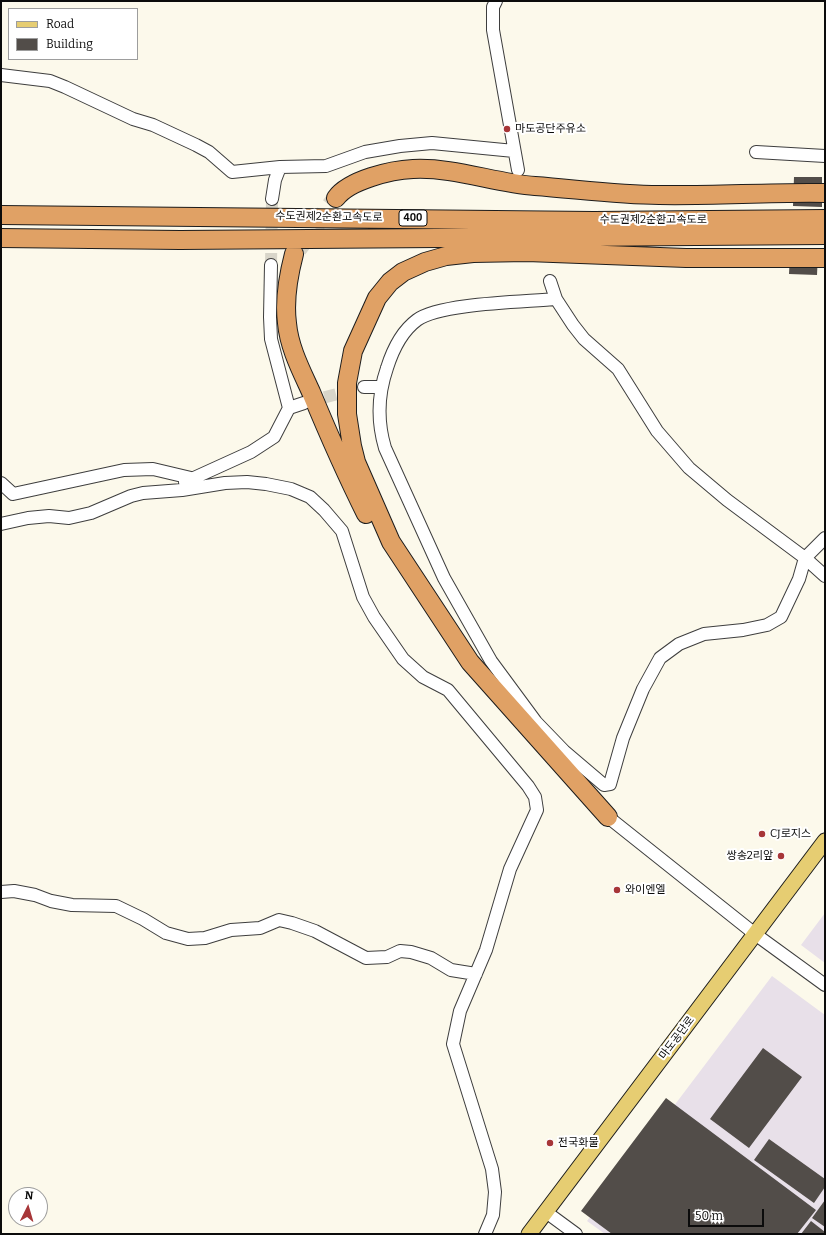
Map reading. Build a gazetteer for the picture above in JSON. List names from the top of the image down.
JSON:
{
  "streets": {
    "highway": ["수도권제2순환고속도로", "400"],
    "main road": ["마도공단로"]
  },
  "places": [
    "마도공단주유소",
    "CJ로지스",
    "쌍송2리앞",
    "와이엔엘",
    "전국화물"
  ],
  "legend": ["Road", "Building"],
  "scale_bar": "50 m",
  "north": "top"
}
